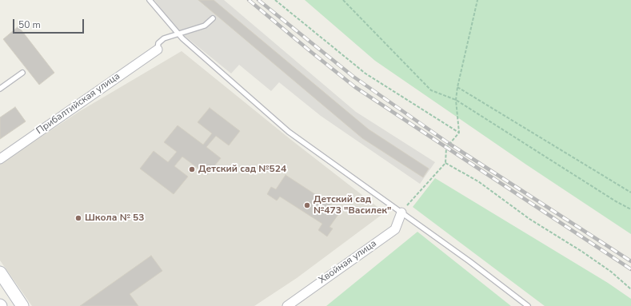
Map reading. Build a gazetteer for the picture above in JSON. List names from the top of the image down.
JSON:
{
  "streets": {
    "street": ["Прибалтийская улица", "Хвойная улица"]
  },
  "places": ["Детский сад №524", "Детский сад №473 \"Василек\"", "Школа № 53"],
  "scale_bar": "50 m"
}
